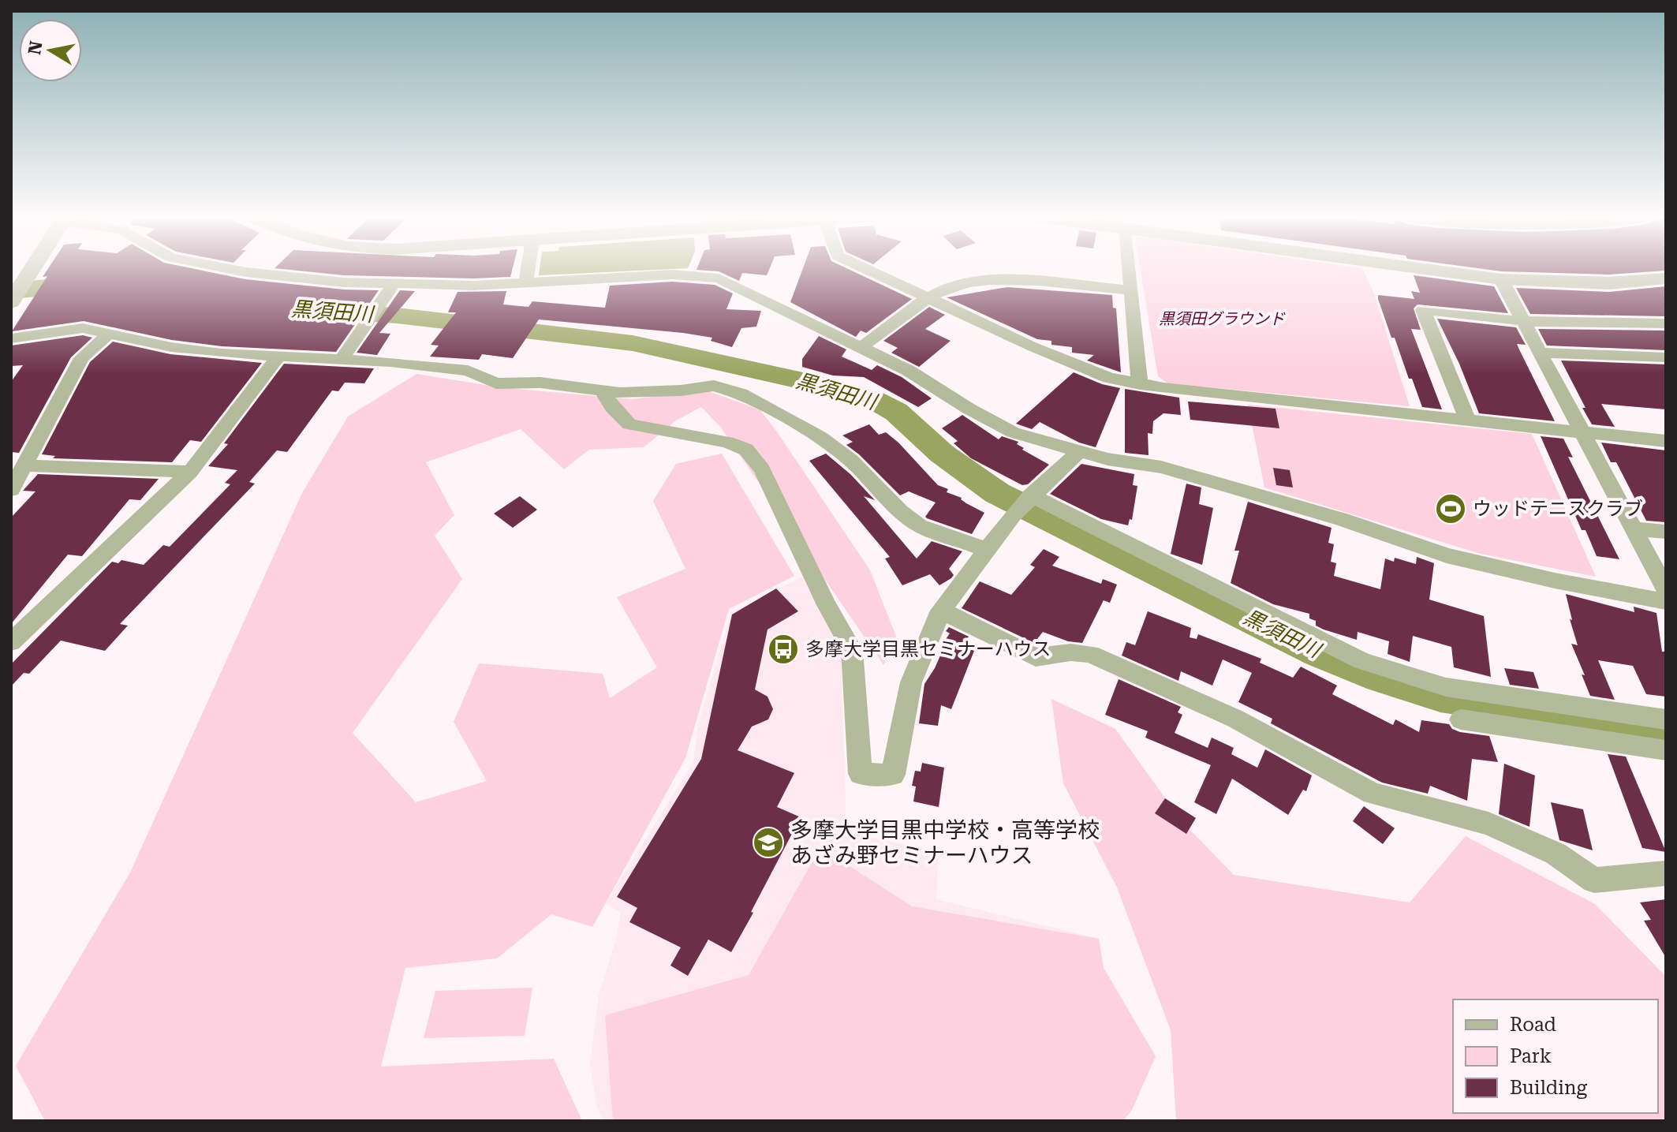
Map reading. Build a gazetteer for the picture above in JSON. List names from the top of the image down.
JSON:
{
  "water": ["黒須田川"],
  "parks": ["黒須田グラウンド"],
  "places": {
    "sports": ["ウッドテニスクラブ"],
    "bus stop": ["多摩大学目黒セミナーハウス"],
    "school or university": ["多摩大学目黒中学校・高等学校 あざみ野セミナーハウス"]
  },
  "legend": ["Road", "Park", "Building"],
  "north": "left"
}
